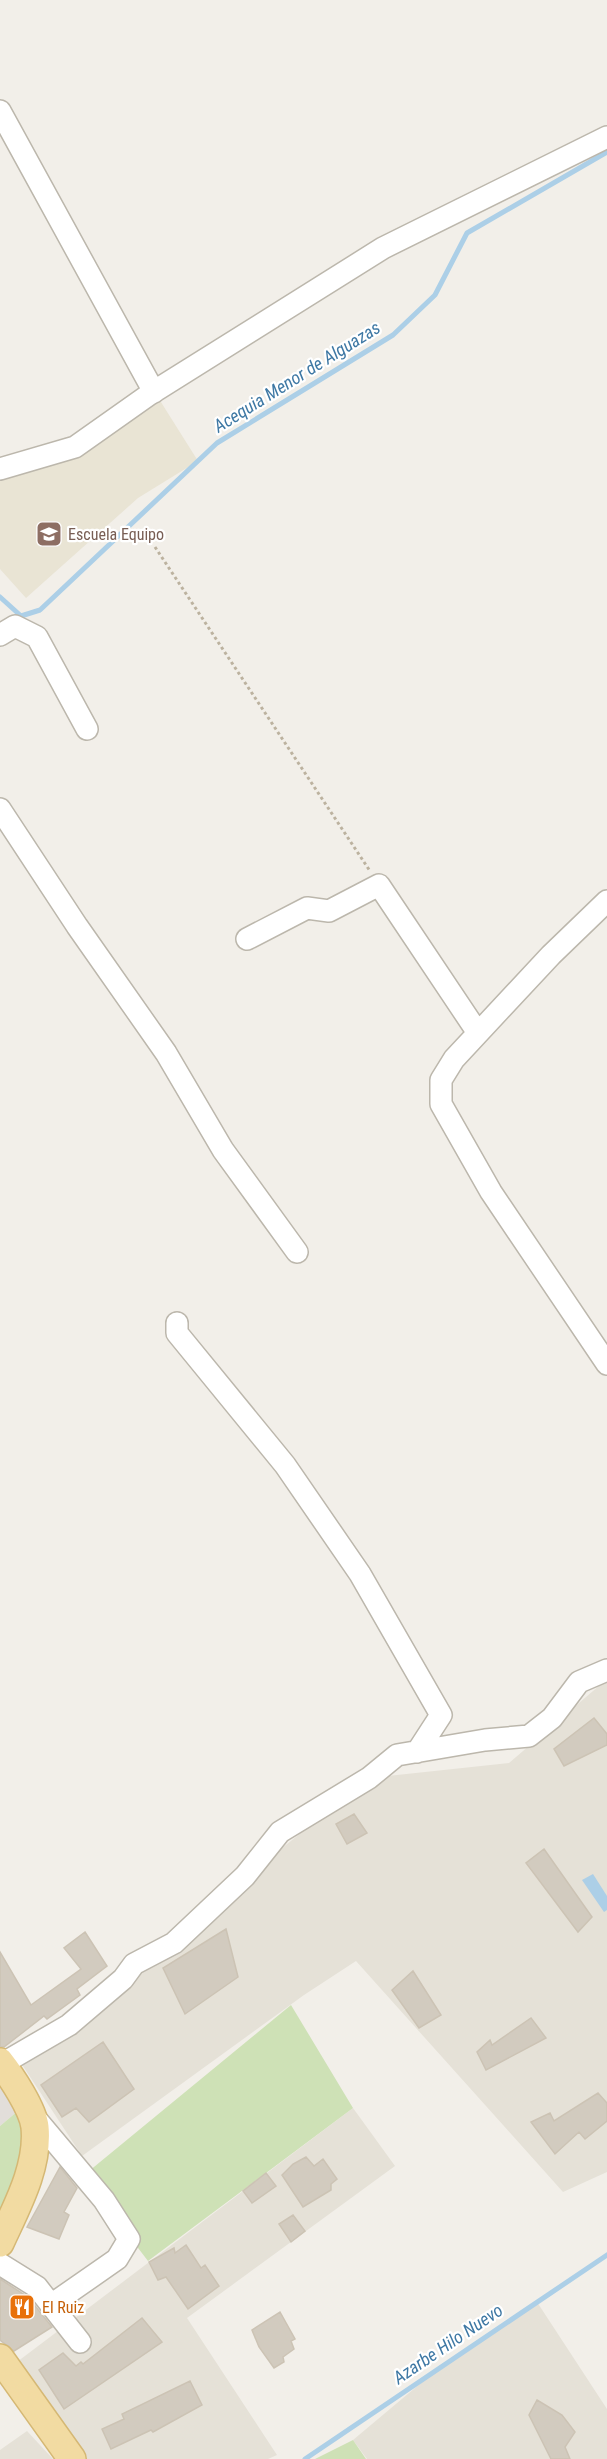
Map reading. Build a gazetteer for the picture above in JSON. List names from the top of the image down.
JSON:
{
  "water": ["Acequia Menor de Alguazas", "Azarbe Hilo Nuevo"],
  "places": {
    "school or university": ["Escuela Equipo"],
    "restaurant": ["El Ruiz"]
  }
}
